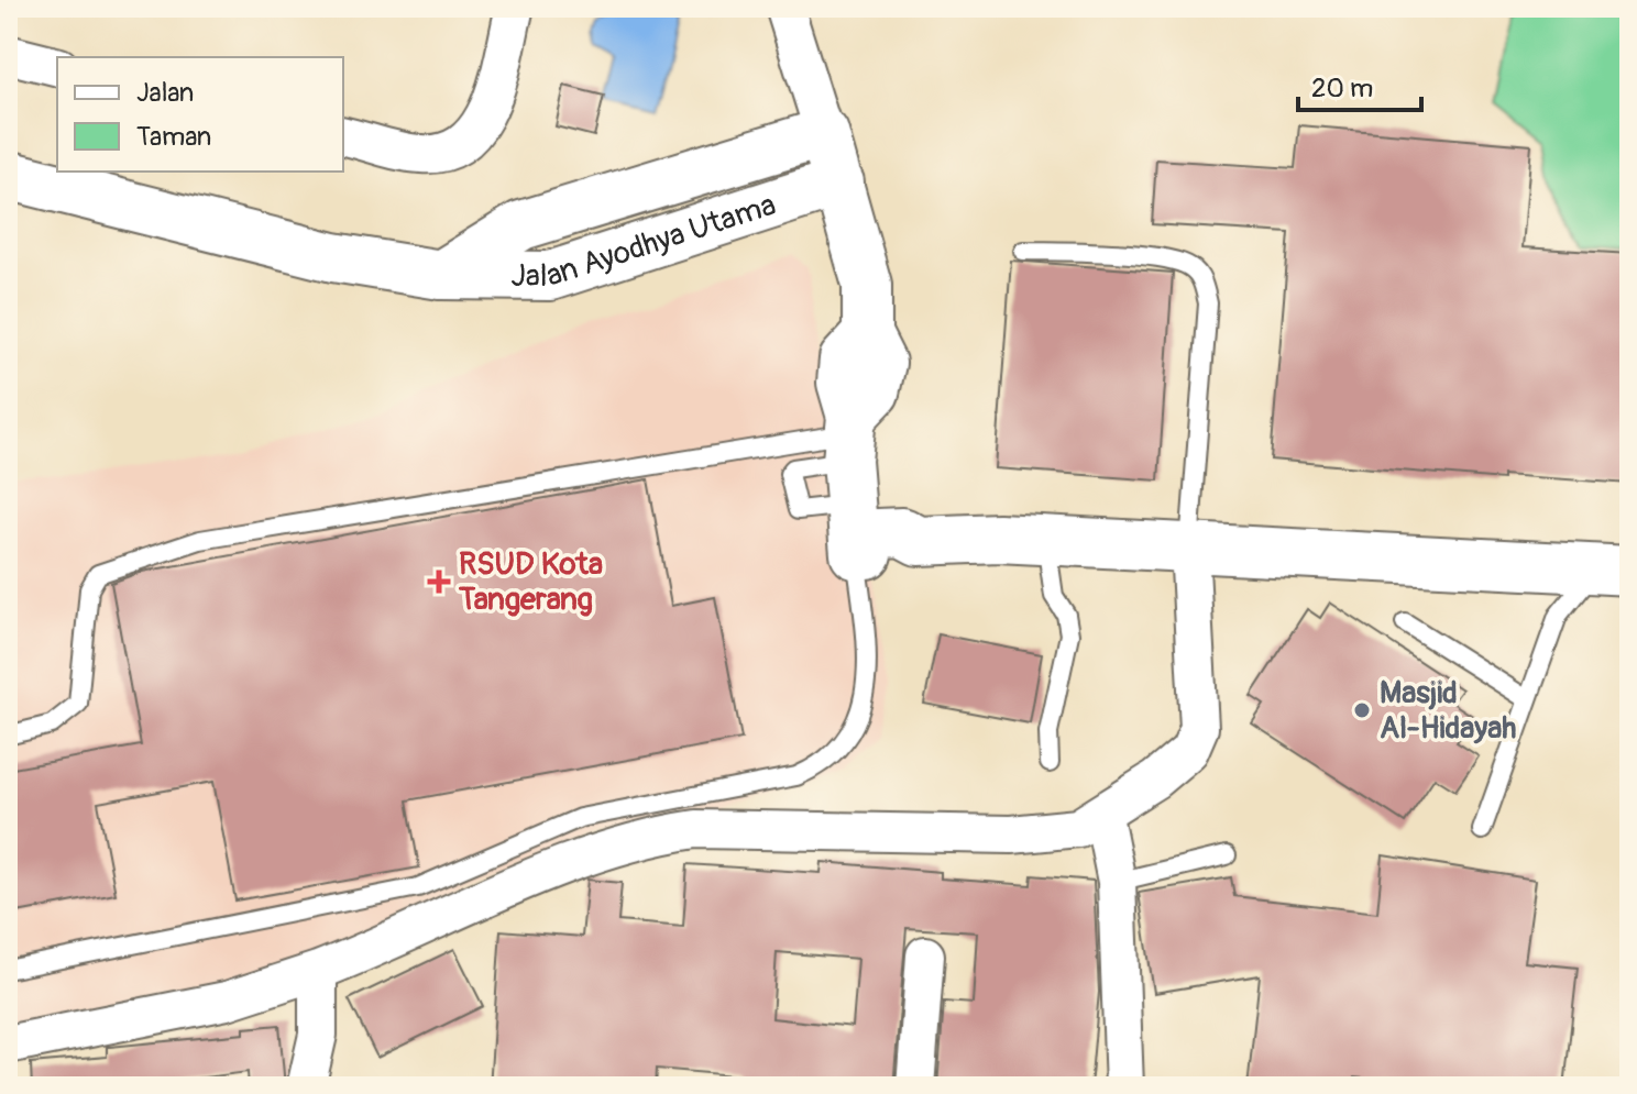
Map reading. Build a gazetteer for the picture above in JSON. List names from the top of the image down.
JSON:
{
  "streets": {
    "street": ["Jalan Ayodhya Utama"]
  },
  "places": {
    "health": ["RSUD Kota Tangerang"],
    "other": ["Masjid Al-Hidayah"]
  },
  "legend": ["Jalan", "Taman"],
  "scale_bar": "20 m"
}
